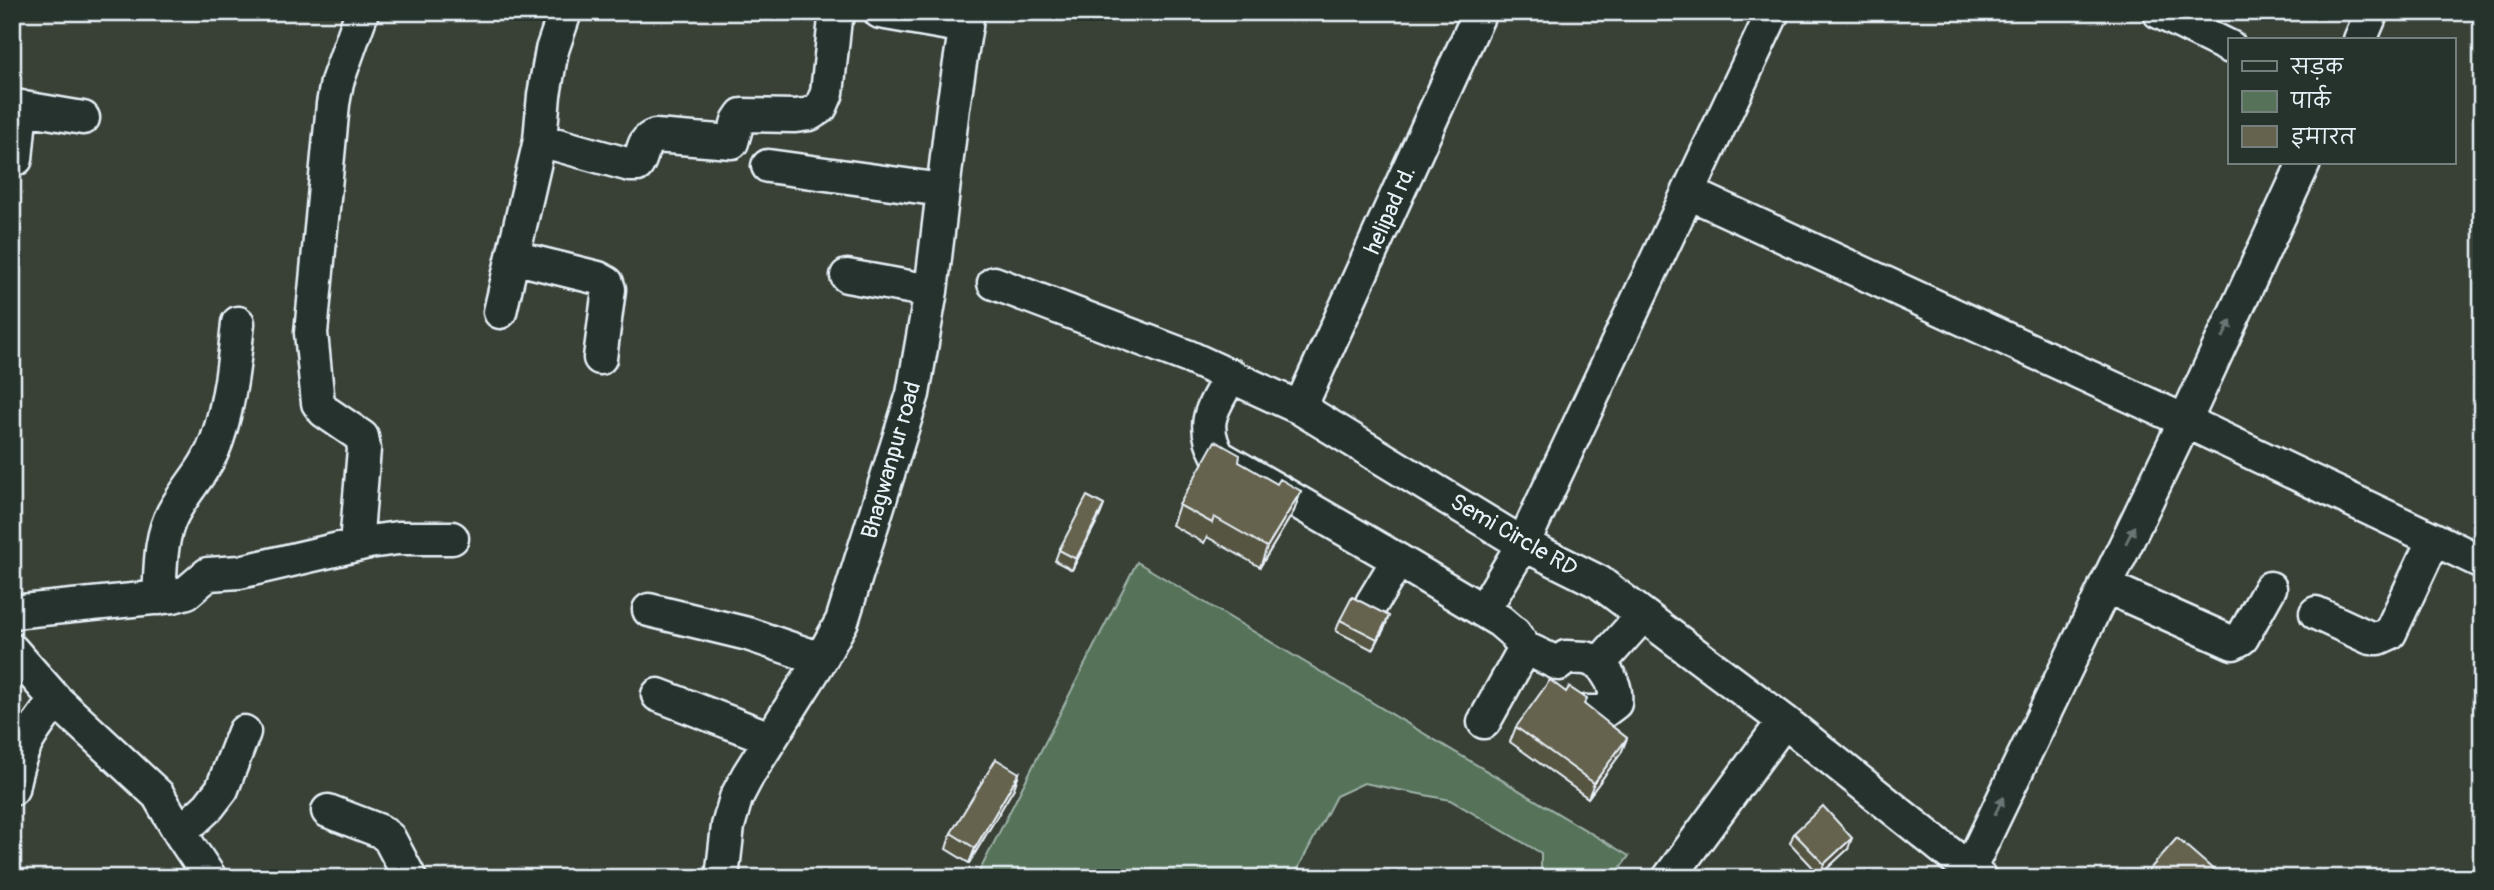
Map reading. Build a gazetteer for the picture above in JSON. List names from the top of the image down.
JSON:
{
  "streets": {
    "street": ["helipad rd.", "Bhagwanpur road", "Semi Circle RD"]
  },
  "crossings": [
    ["helipad rd.", "Semi Circle RD"]
  ],
  "legend": ["सड़क", "पार्क", "इमारत"]
}
